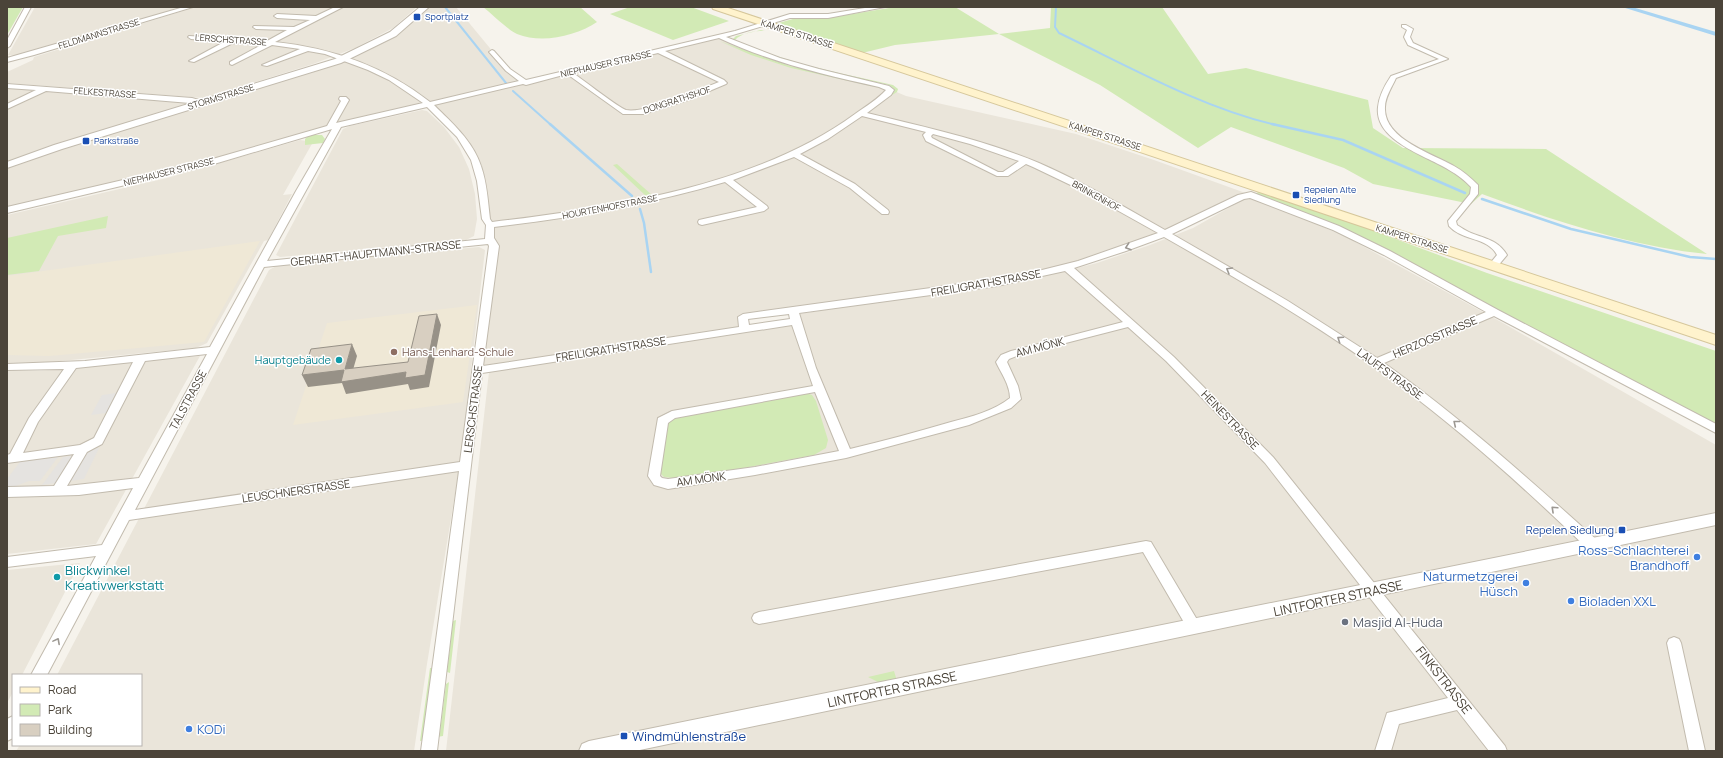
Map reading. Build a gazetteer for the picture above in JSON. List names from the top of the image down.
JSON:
{
  "streets": {
    "main road": ["KAMPER STRASSE"],
    "street": [
      "FELDMANNSTRASSE",
      "LERSCHSTRASSE",
      "NIEPHAUSER STRASSE",
      "FELKESTRASSE",
      "STORMSTRASSE",
      "DONGRATHSHOF",
      "BRINKENHOF",
      "HOURTENHOFSTRASSE",
      "GERHART-HAUPTMANN-STRASSE",
      "FREILIGRATHSTRASSE",
      "HERZOGSTRASSE",
      "AM MÖNK",
      "LAUFFSTRASSE",
      "TALSTRASSE",
      "HEINESTRASSE",
      "LEUSCHNERSTRASSE",
      "LINTFORTER STRASSE",
      "FINKSTRASSE"
    ]
  },
  "crossings": [
    ["KAMPER STRASSE", "NIEPHAUSER STRASSE"],
    ["KAMPER STRASSE", "FREILIGRATHSTRASSE"],
    ["KAMPER STRASSE", "HERZOGSTRASSE"],
    ["LERSCHSTRASSE", "NIEPHAUSER STRASSE"],
    ["LERSCHSTRASSE", "STORMSTRASSE"],
    ["LERSCHSTRASSE", "HOURTENHOFSTRASSE"],
    ["LERSCHSTRASSE", "GERHART-HAUPTMANN-STRASSE"],
    ["LERSCHSTRASSE", "FREILIGRATHSTRASSE"],
    ["LERSCHSTRASSE", "LEUSCHNERSTRASSE"],
    ["NIEPHAUSER STRASSE", "DONGRATHSHOF"],
    ["NIEPHAUSER STRASSE", "HOURTENHOFSTRASSE"],
    ["NIEPHAUSER STRASSE", "TALSTRASSE"],
    ["FELKESTRASSE", "STORMSTRASSE"],
    ["BRINKENHOF", "HOURTENHOFSTRASSE"],
    ["BRINKENHOF", "FREILIGRATHSTRASSE"],
    ["BRINKENHOF", "LAUFFSTRASSE"],
    ["GERHART-HAUPTMANN-STRASSE", "TALSTRASSE"],
    ["FREILIGRATHSTRASSE", "LAUFFSTRASSE"],
    ["FREILIGRATHSTRASSE", "HEINESTRASSE"],
    ["HERZOGSTRASSE", "LAUFFSTRASSE"],
    ["AM MÖNK", "HEINESTRASSE"],
    ["LAUFFSTRASSE", "LINTFORTER STRASSE"],
    ["TALSTRASSE", "LEUSCHNERSTRASSE"],
    ["HEINESTRASSE", "LINTFORTER STRASSE"],
    ["HEINESTRASSE", "FINKSTRASSE"],
    ["LINTFORTER STRASSE", "FINKSTRASSE"]
  ],
  "one_way": ["LAUFFSTRASSE"],
  "places": {
    "transit": [
      "Sportplatz",
      "Parkstraße",
      "Repelen Alte Siedlung",
      "Repelen Siedlung",
      "Windmühlenstraße"
    ],
    "other": [
      "Hans-Lenhard-Schule",
      "Hauptgebäude",
      "Ross-Schlachterei Brandhoff",
      "Blickwinkel Kreativwerkstatt",
      "Naturmetzgerei Hüsch",
      "Bioladen XXL",
      "Masjid Al-Huda",
      "KODi"
    ]
  },
  "legend": ["Road", "Park", "Building"]
}
